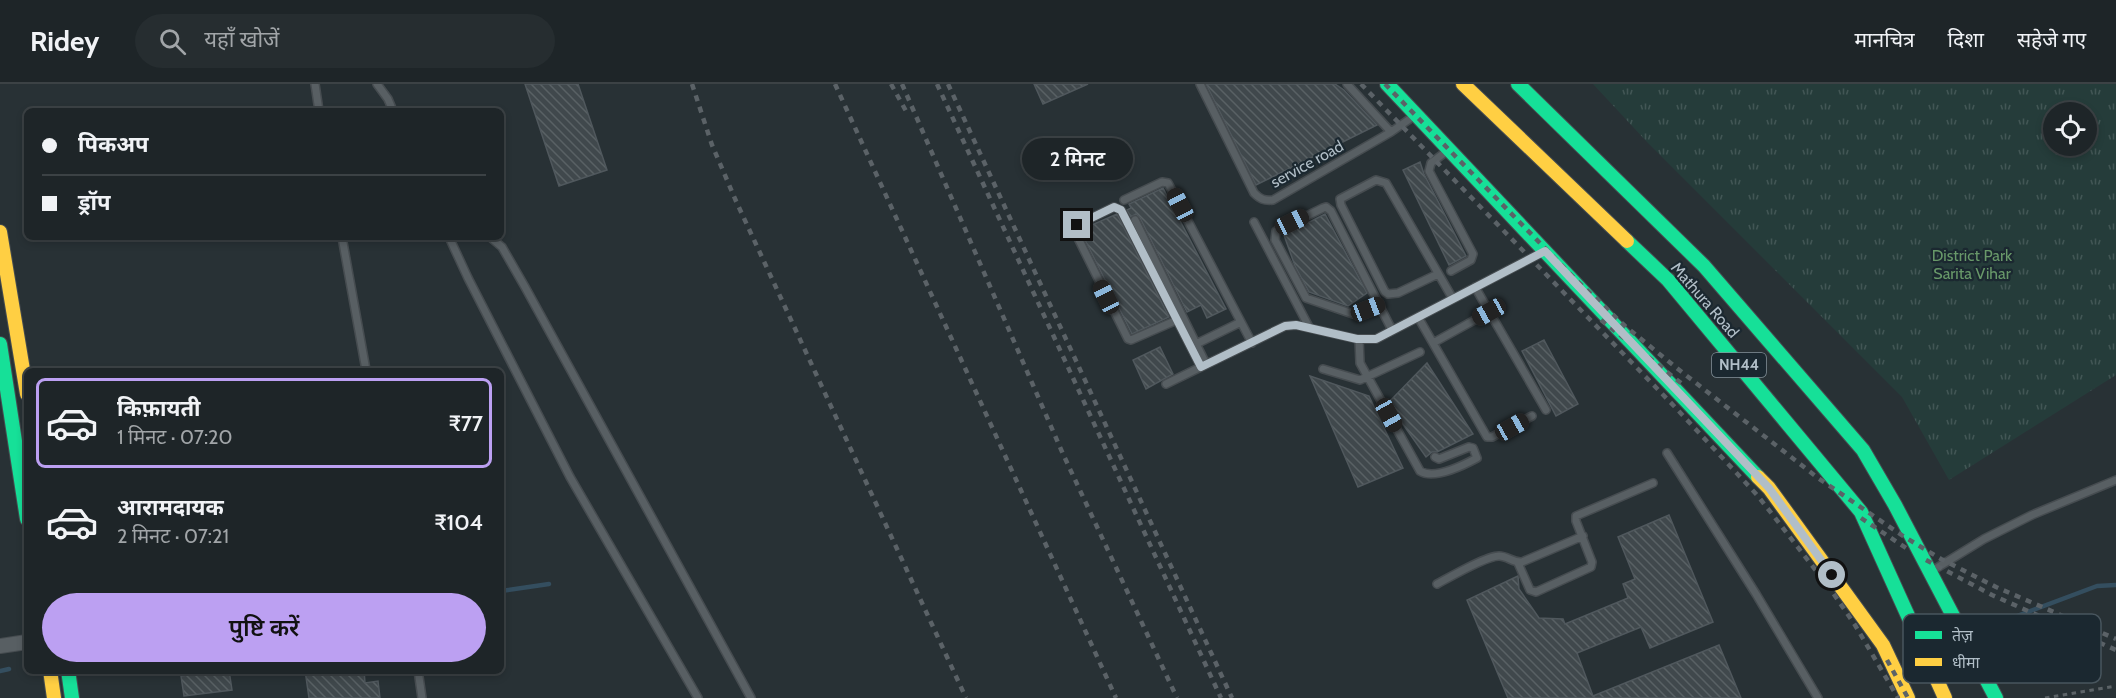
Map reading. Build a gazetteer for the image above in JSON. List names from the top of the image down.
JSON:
{
  "streets": {
    "main road": ["Mathura Road", "NH44"],
    "lane": ["service road"]
  },
  "parks": ["District Park Sarita Vihar"],
  "legend": ["तेज़", "धीमा"],
  "page": {
    "header": "Ridey",
    "search": "यहाँ खोजें",
    "nav": ["मानचित्र", "दिशा", "सहेजे गए"],
    "banner": ["पिकअप", "ड्रॉप"],
    "bubble": "2 मिनट",
    "list": [
      {
        "name": "किफ़ायती",
        "note": "1 मिनट · 07:20",
        "value": "₹77"
      },
      {
        "name": "आरामदायक",
        "note": "2 मिनट · 07:21",
        "value": "₹104"
      }
    ],
    "buttons": "पुष्टि करें"
  }
}
